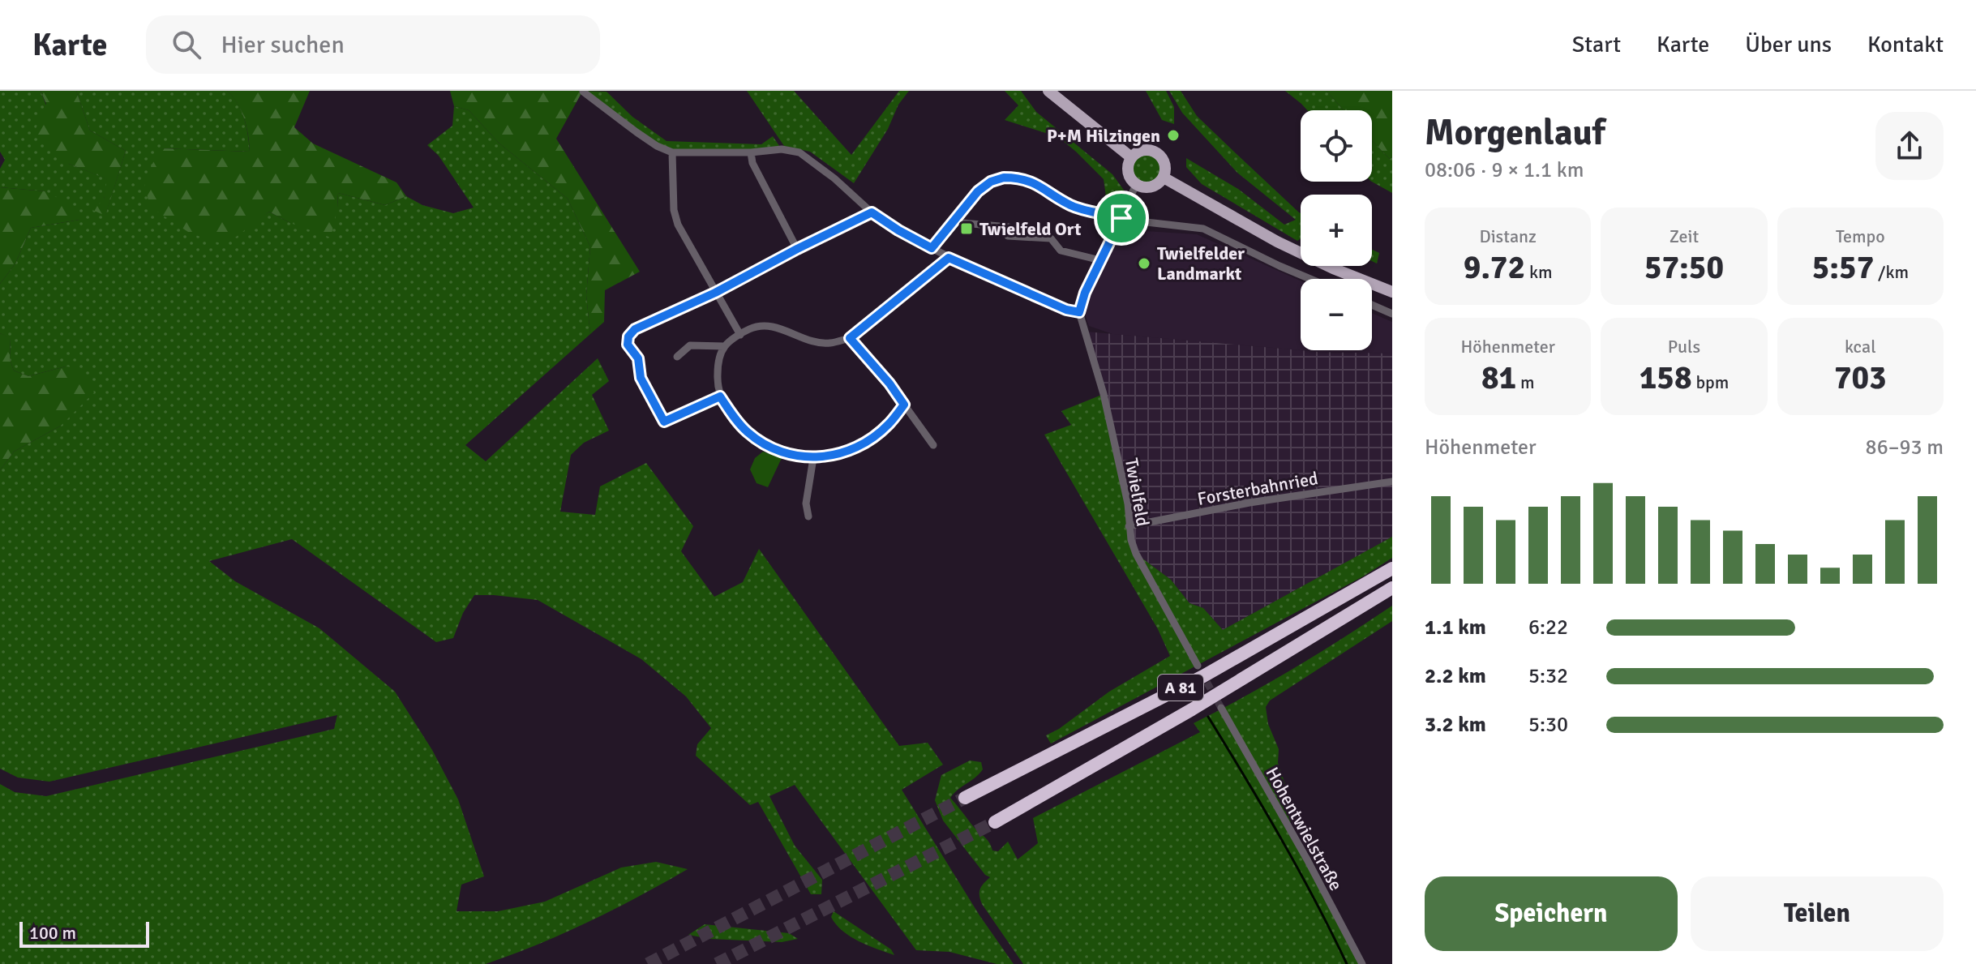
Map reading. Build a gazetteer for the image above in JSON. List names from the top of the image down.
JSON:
{
  "streets": {
    "highway": ["A 81"],
    "street": ["Forsterbahnried", "Twielfeld", "Hohentwielstraße"]
  },
  "crossings": [
    ["Forsterbahnried", "Twielfeld"]
  ],
  "places": {
    "other": ["P+M Hilzingen", "Twielfelder Landmarkt"],
    "transit": ["Twielfeld Ort"]
  },
  "scale_bar": "100 m",
  "page": {
    "header": "Karte",
    "search": "Hier suchen",
    "nav": [
      "Start",
      "Karte",
      "Über uns",
      "Kontakt"
    ],
    "heading": ["Morgenlauf", "08:06 · 9 × 1.1 km"],
    "map_buttons": ["+", "−"],
    "stats": [
      ["Distanz", "9.72 km"],
      ["Zeit", "57:50"],
      ["Tempo", "5:57 /km"],
      ["Höhenmeter", "81 m"],
      ["Puls", "158 bpm"],
      ["kcal", "703"]
    ],
    "chart": ["Höhenmeter", "86–93 m"],
    "list": [
      {
        "name": "1.1 km",
        "note": "6:22"
      },
      {
        "name": "2.2 km",
        "note": "5:32"
      },
      {
        "name": "3.2 km",
        "note": "5:30"
      }
    ],
    "buttons": ["Speichern", "Teilen"],
    "scale": "100 m"
  }
}
